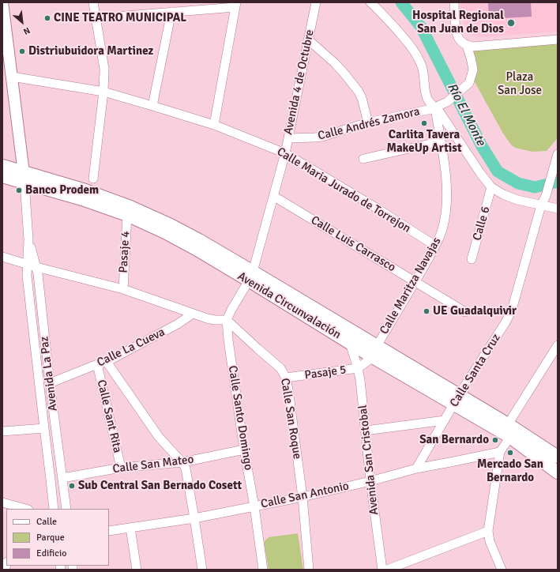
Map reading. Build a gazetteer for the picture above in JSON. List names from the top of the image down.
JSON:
{
  "streets": {
    "highway": ["Avenida Circunvalación"],
    "main road": ["Avenida La Paz"],
    "street": [
      "Avenida 4 de Octubre",
      "Calle Andrés Zamora",
      "Calle Maria Jurado de Torrejon",
      "Calle 6",
      "Calle Luis Carrasco",
      "Pasaje 4",
      "Calle Maritza Navajas",
      "Calle La Cueva",
      "Calle Santa Cruz",
      "Pasaje 5",
      "Calle Sant Rita",
      "Calle Santo Domingo",
      "Calle San Roque",
      "Avenida San Cristobal",
      "Calle San Mateo",
      "Calle San Antonio"
    ]
  },
  "crossings": [
    ["Avenida 4 de Octubre", "Calle Andrés Zamora"],
    ["Avenida 4 de Octubre", "Calle Maria Jurado de Torrejon"],
    ["Avenida 4 de Octubre", "Calle Luis Carrasco"],
    ["Avenida 4 de Octubre", "Avenida Circunvalación"],
    ["Calle Andrés Zamora", "Calle Maritza Navajas"],
    ["Calle Maria Jurado de Torrejon", "Calle Maritza Navajas"],
    ["Calle Maria Jurado de Torrejon", "Avenida La Paz"],
    ["Calle Luis Carrasco", "Calle Maritza Navajas"],
    ["Pasaje 4", "Avenida Circunvalación"],
    ["Calle Maritza Navajas", "Avenida Circunvalación"],
    ["Avenida Circunvalación", "Calle Santa Cruz"],
    ["Avenida Circunvalación", "Pasaje 5"],
    ["Avenida Circunvalación", "Avenida La Paz"],
    ["Calle La Cueva", "Avenida La Paz"],
    ["Calle La Cueva", "Calle Sant Rita"],
    ["Calle Santa Cruz", "Calle San Antonio"],
    ["Pasaje 5", "Calle San Roque"],
    ["Pasaje 5", "Avenida San Cristobal"],
    ["Avenida La Paz", "Calle San Mateo"],
    ["Calle Sant Rita", "Calle San Mateo"],
    ["Calle Santo Domingo", "Calle San Roque"],
    ["Calle Santo Domingo", "Calle San Mateo"],
    ["Calle Santo Domingo", "Calle San Antonio"],
    ["Calle San Roque", "Calle San Antonio"],
    ["Avenida San Cristobal", "Calle San Antonio"]
  ],
  "water": ["Río El Monte"],
  "parks": ["Plaza San Jose"],
  "places": [
    "CINE TEATRO MUNICIPAL",
    "Hospital Regional San Juan de Dios",
    "Distriubuidora Martinez",
    "Carlita Tavera MakeUp Artist",
    "Banco Prodem",
    "UE Guadalquivir",
    "San Bernardo",
    "Mercado San Bernardo",
    "Sub Central San Bernado Cosett"
  ],
  "legend": ["Calle", "Parque", "Edificio"],
  "north": "bottom right"
}
